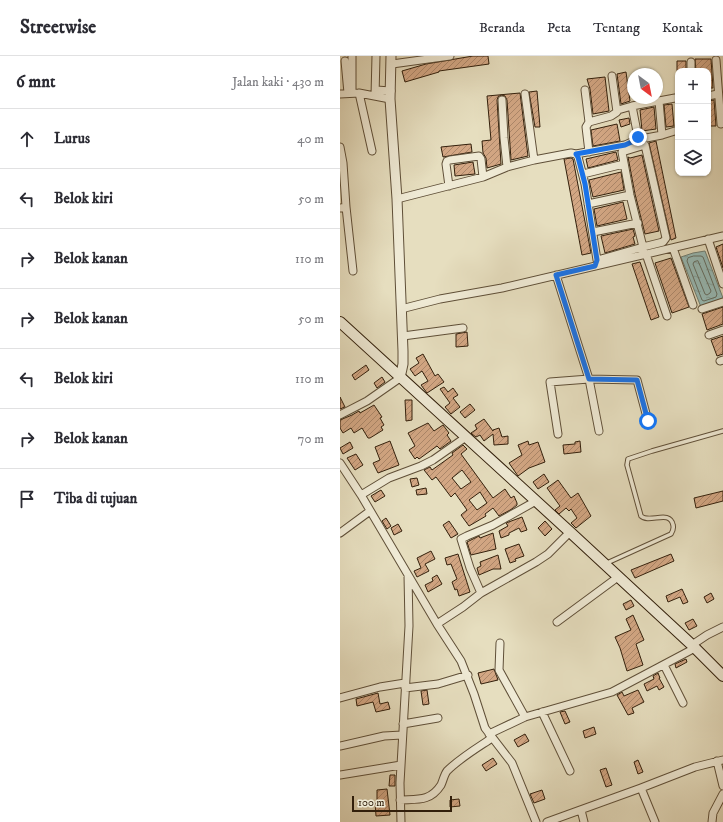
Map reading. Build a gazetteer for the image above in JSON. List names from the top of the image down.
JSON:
{
  "scale_bar": "100 m",
  "north": "bottom right",
  "page": {
    "header": "Streetwise",
    "nav": [
      "Beranda",
      "Peta",
      "Tentang",
      "Kontak"
    ],
    "heading": ["6 mnt", "Jalan kaki · 430 m"],
    "map_buttons": ["+", "−"],
    "list": [
      ["Lurus", "40 m"],
      ["Belok kiri", "50 m"],
      ["Belok kanan", "110 m"],
      ["Belok kanan", "50 m"],
      ["Belok kiri", "110 m"],
      ["Belok kanan", "70 m"],
      "Tiba di tujuan"
    ],
    "scale": "100 m"
  }
}
